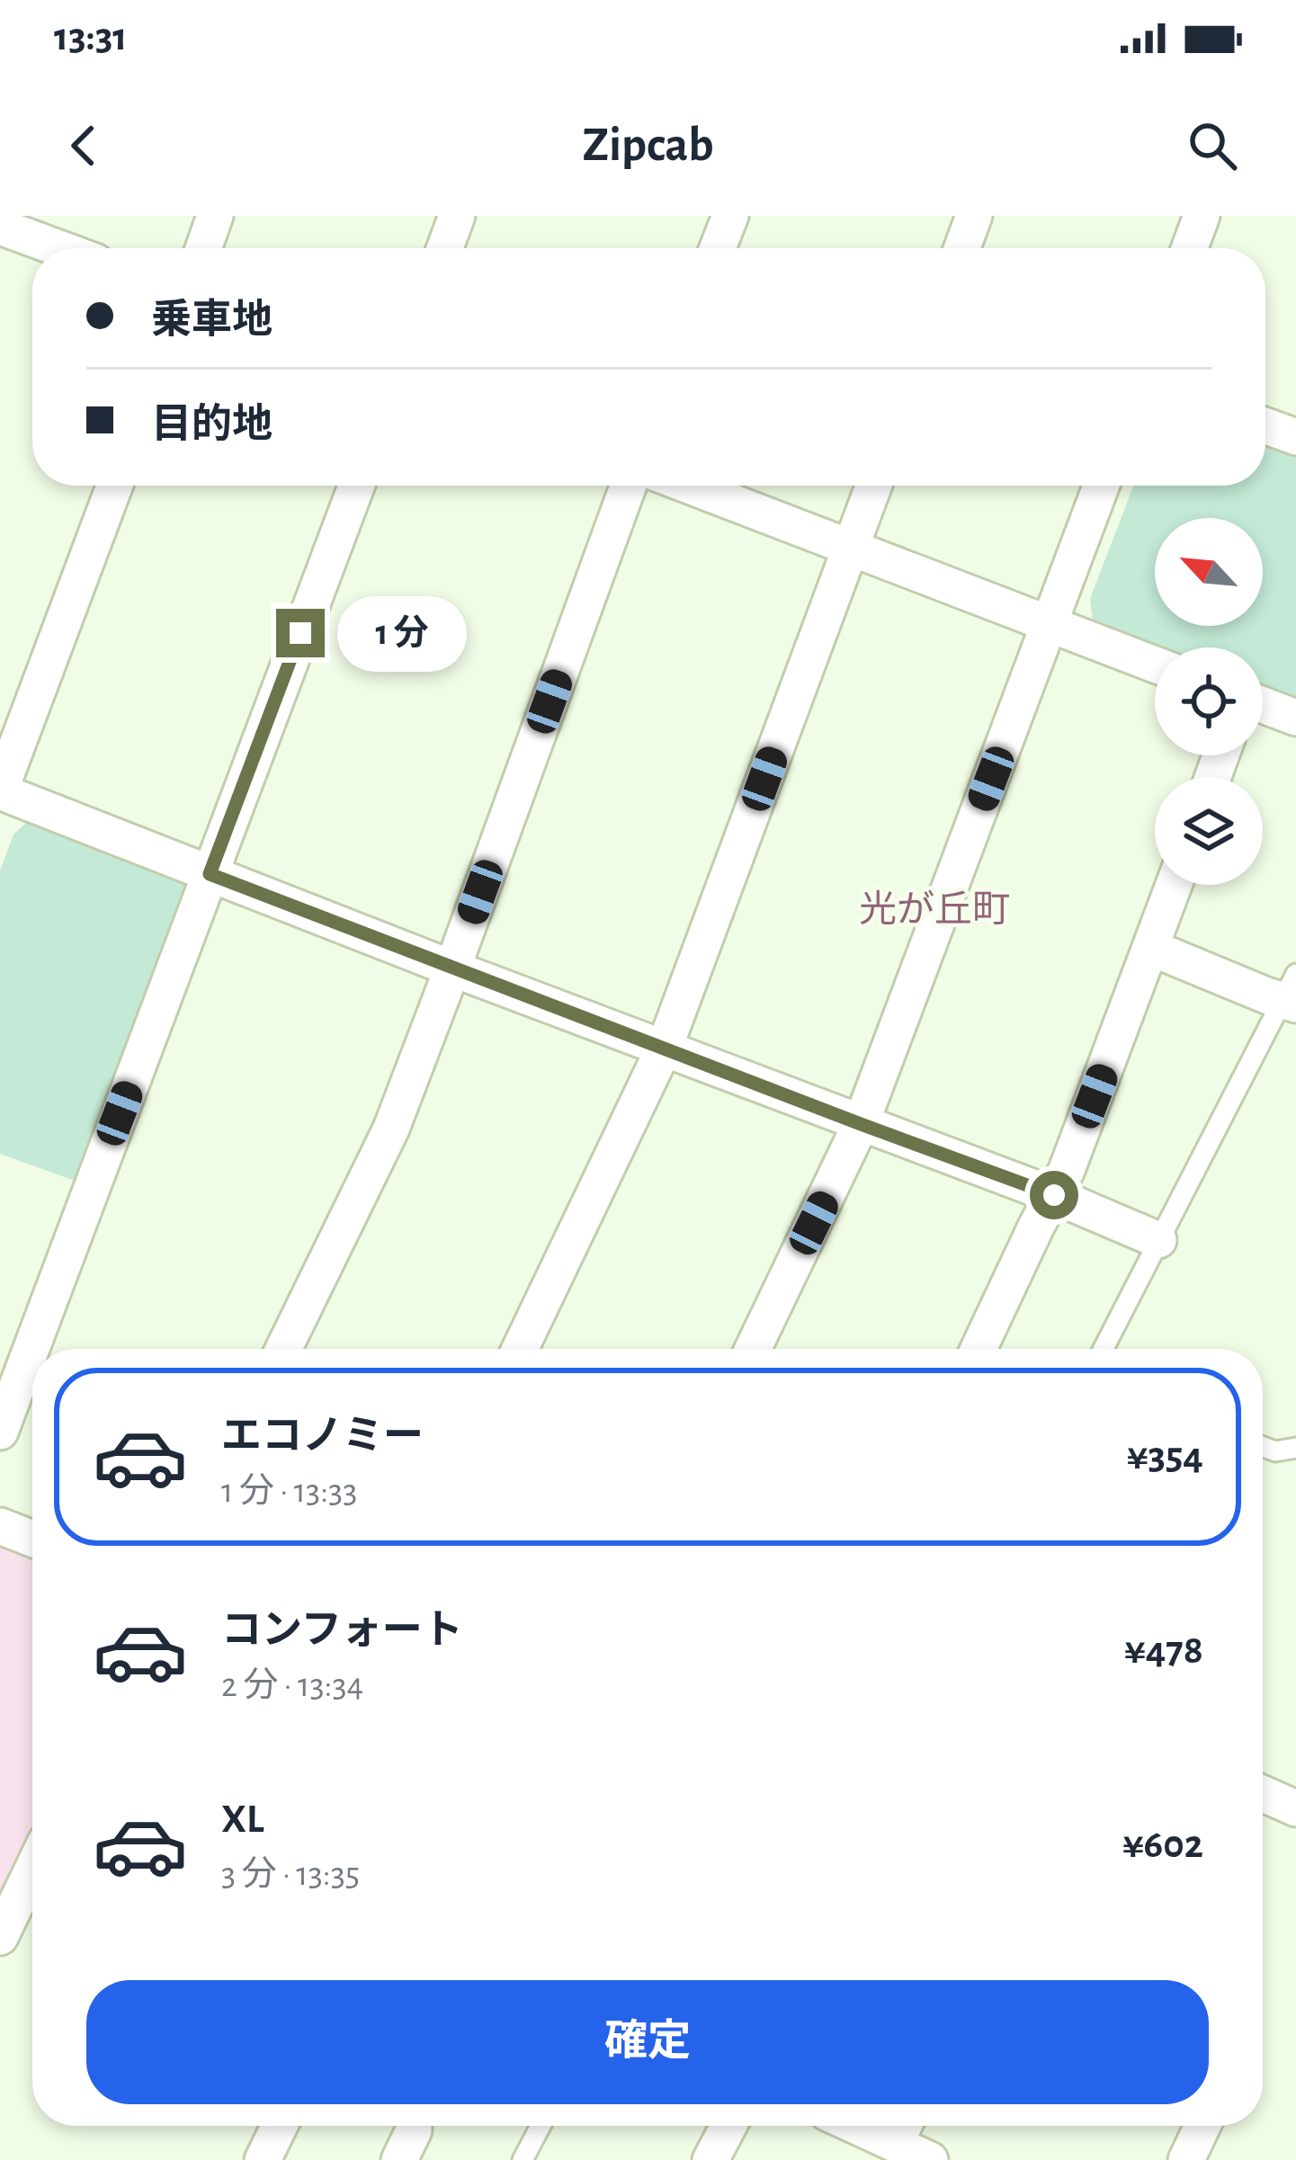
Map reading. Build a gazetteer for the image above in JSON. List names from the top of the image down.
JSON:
{
  "districts": ["光が丘町"],
  "north": "top left",
  "page": {
    "status": "13:31",
    "header": "Zipcab",
    "banner": ["乗車地", "目的地"],
    "bubble": "1 分",
    "list": [
      {
        "name": "エコノミー",
        "note": "1 分 · 13:33",
        "value": "¥354"
      },
      {
        "name": "コンフォート",
        "note": "2 分 · 13:34",
        "value": "¥478"
      },
      {
        "name": "XL",
        "note": "3 分 · 13:35",
        "value": "¥602"
      }
    ],
    "buttons": "確定"
  }
}
